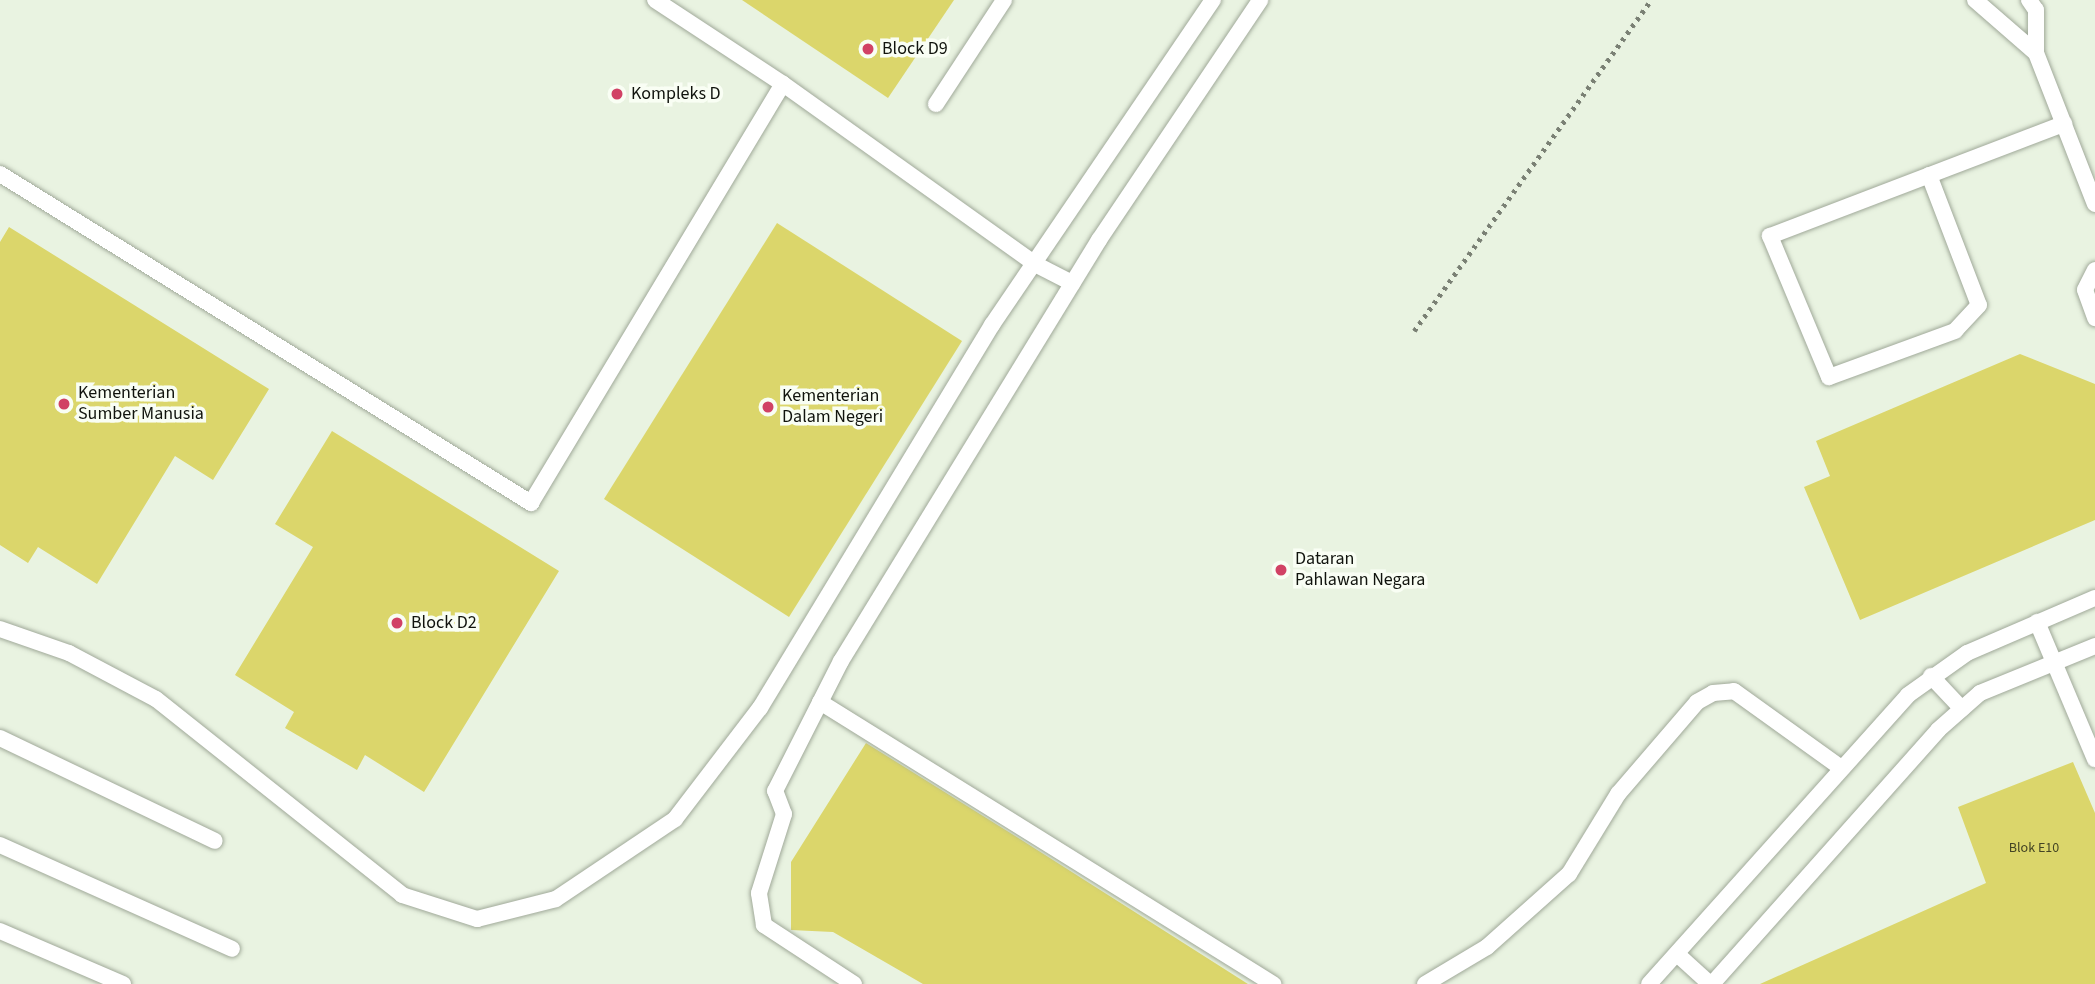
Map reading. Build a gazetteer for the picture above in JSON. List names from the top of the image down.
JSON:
{
  "places": [
    "Block D9",
    "Kompleks D",
    "Kementerian Sumber Manusia",
    "Kementerian Dalam Negeri",
    "Dataran Pahlawan Negara",
    "Block D2"
  ],
  "house_numbers": ["Blok E10"]
}
